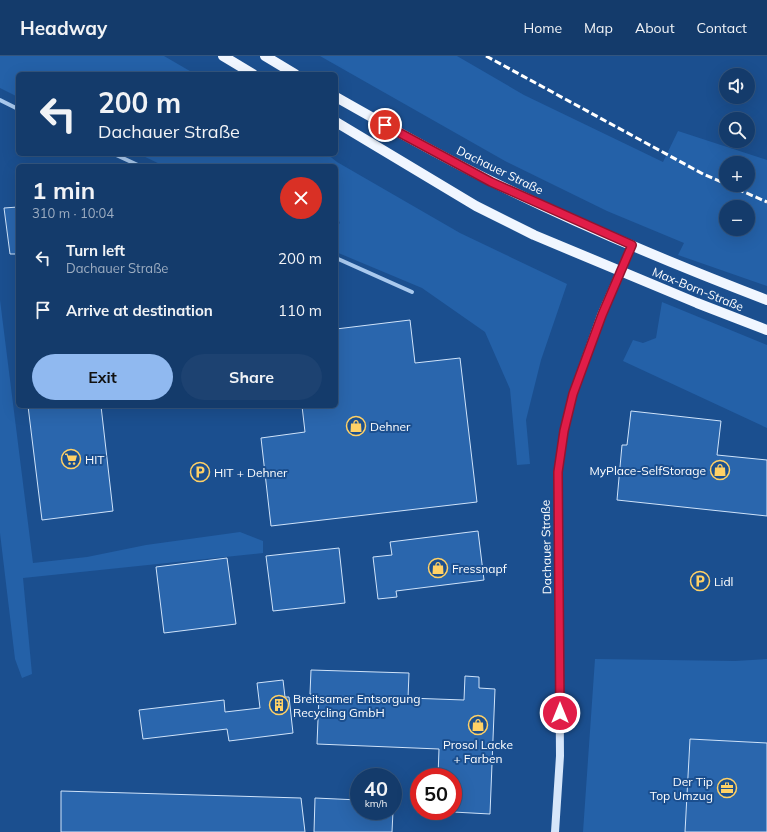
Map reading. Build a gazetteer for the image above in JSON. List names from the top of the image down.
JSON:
{
  "streets": {
    "main road": ["Dachauer Straße", "Max-Born-Straße"]
  },
  "crossings": [
    ["Dachauer Straße", "Max-Born-Straße"]
  ],
  "places": {
    "shop": [
      "Dehner",
      "MyPlace-SelfStorage",
      "Fressnapf",
      "Prosol Lacke + Farben"
    ],
    "supermarket": ["HIT"],
    "parking": ["HIT + Dehner", "Lidl"],
    "building": ["Breitsamer Entsorgung Recycling GmbH"],
    "office": ["Der Tip Top Umzug"]
  },
  "page": {
    "header": "Headway",
    "nav": [
      "Home",
      "Map",
      "About",
      "Contact"
    ],
    "map_buttons": ["+", "−"],
    "turn": ["200 m", "Dachauer Straße"],
    "heading": ["1 min", "310 m · 10:04"],
    "list": [
      {
        "name": "Turn left",
        "note": "Dachauer Straße",
        "value": "200 m"
      },
      {
        "name": "Arrive at destination",
        "value": "110 m"
      }
    ],
    "buttons": ["Exit", "Share"],
    "speed": "40 km/h",
    "limit": "50"
  }
}
